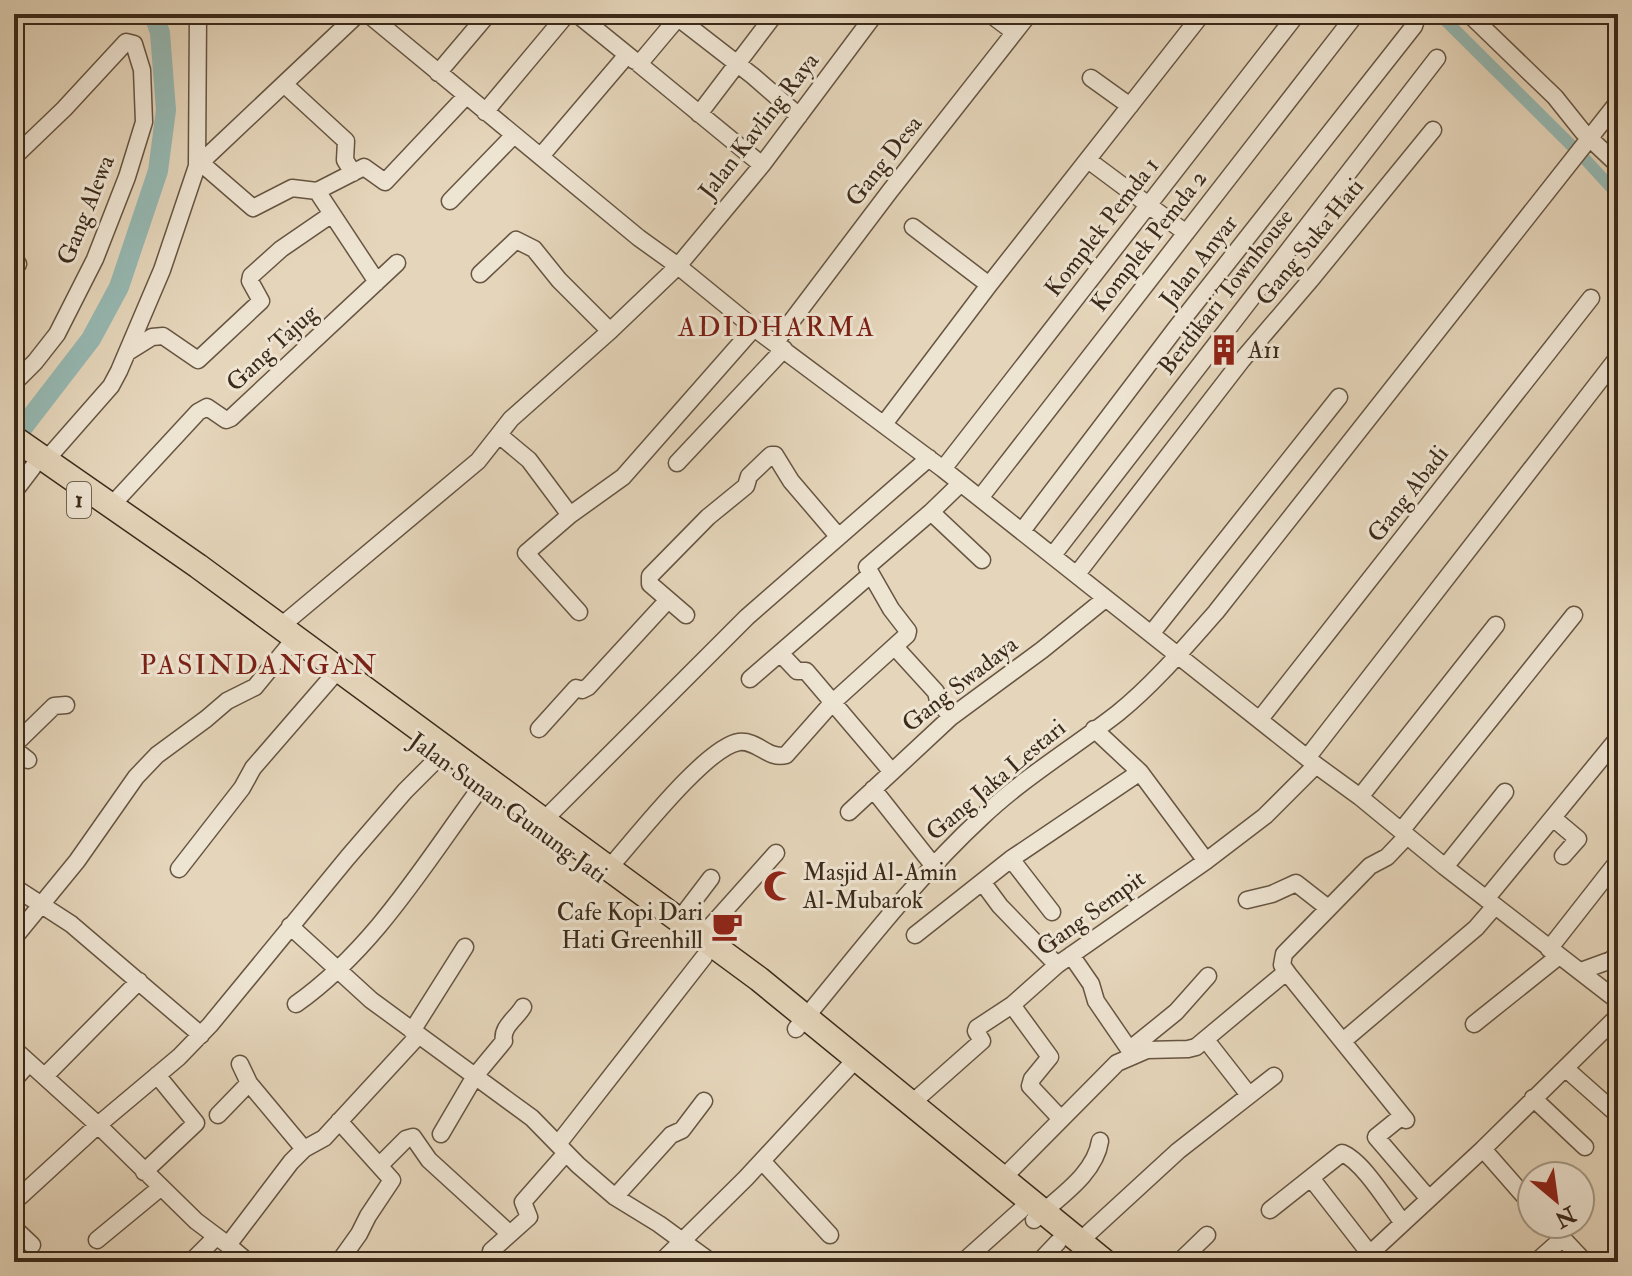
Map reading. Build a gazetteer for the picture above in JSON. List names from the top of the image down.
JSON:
{
  "streets": {
    "highway": ["1", "Jalan Sunan Gunung Jati"],
    "street": [
      "Jalan Kavling Raya",
      "Gang Desa",
      "Gang Alewa",
      "Komplek Pemda 1",
      "Komplek Pemda 2",
      "Gang Suka Hati",
      "Jalan Anyar",
      "Berdikari Townhouse",
      "Gang Tajug",
      "Gang Abadi",
      "Gang Swadaya",
      "Gang Jaka Lestari",
      "Gang Sempit"
    ]
  },
  "crossings": [
    ["Jalan Kavling Raya", "1"],
    ["Jalan Kavling Raya", "Jalan Sunan Gunung Jati"],
    ["Gang Tajug", "1"],
    ["1", "Gang Jaka Lestari"],
    ["1", "Jalan Sunan Gunung Jati"],
    ["1", "Gang Sempit"]
  ],
  "districts": ["ADIDHARMA", "PASINDANGAN"],
  "places": {
    "building": ["A11"],
    "mosque": ["Masjid Al-Amin Al-Mubarok"],
    "cafe": ["Cafe Kopi Dari Hati Greenhill"]
  },
  "north": "bottom right"
}
